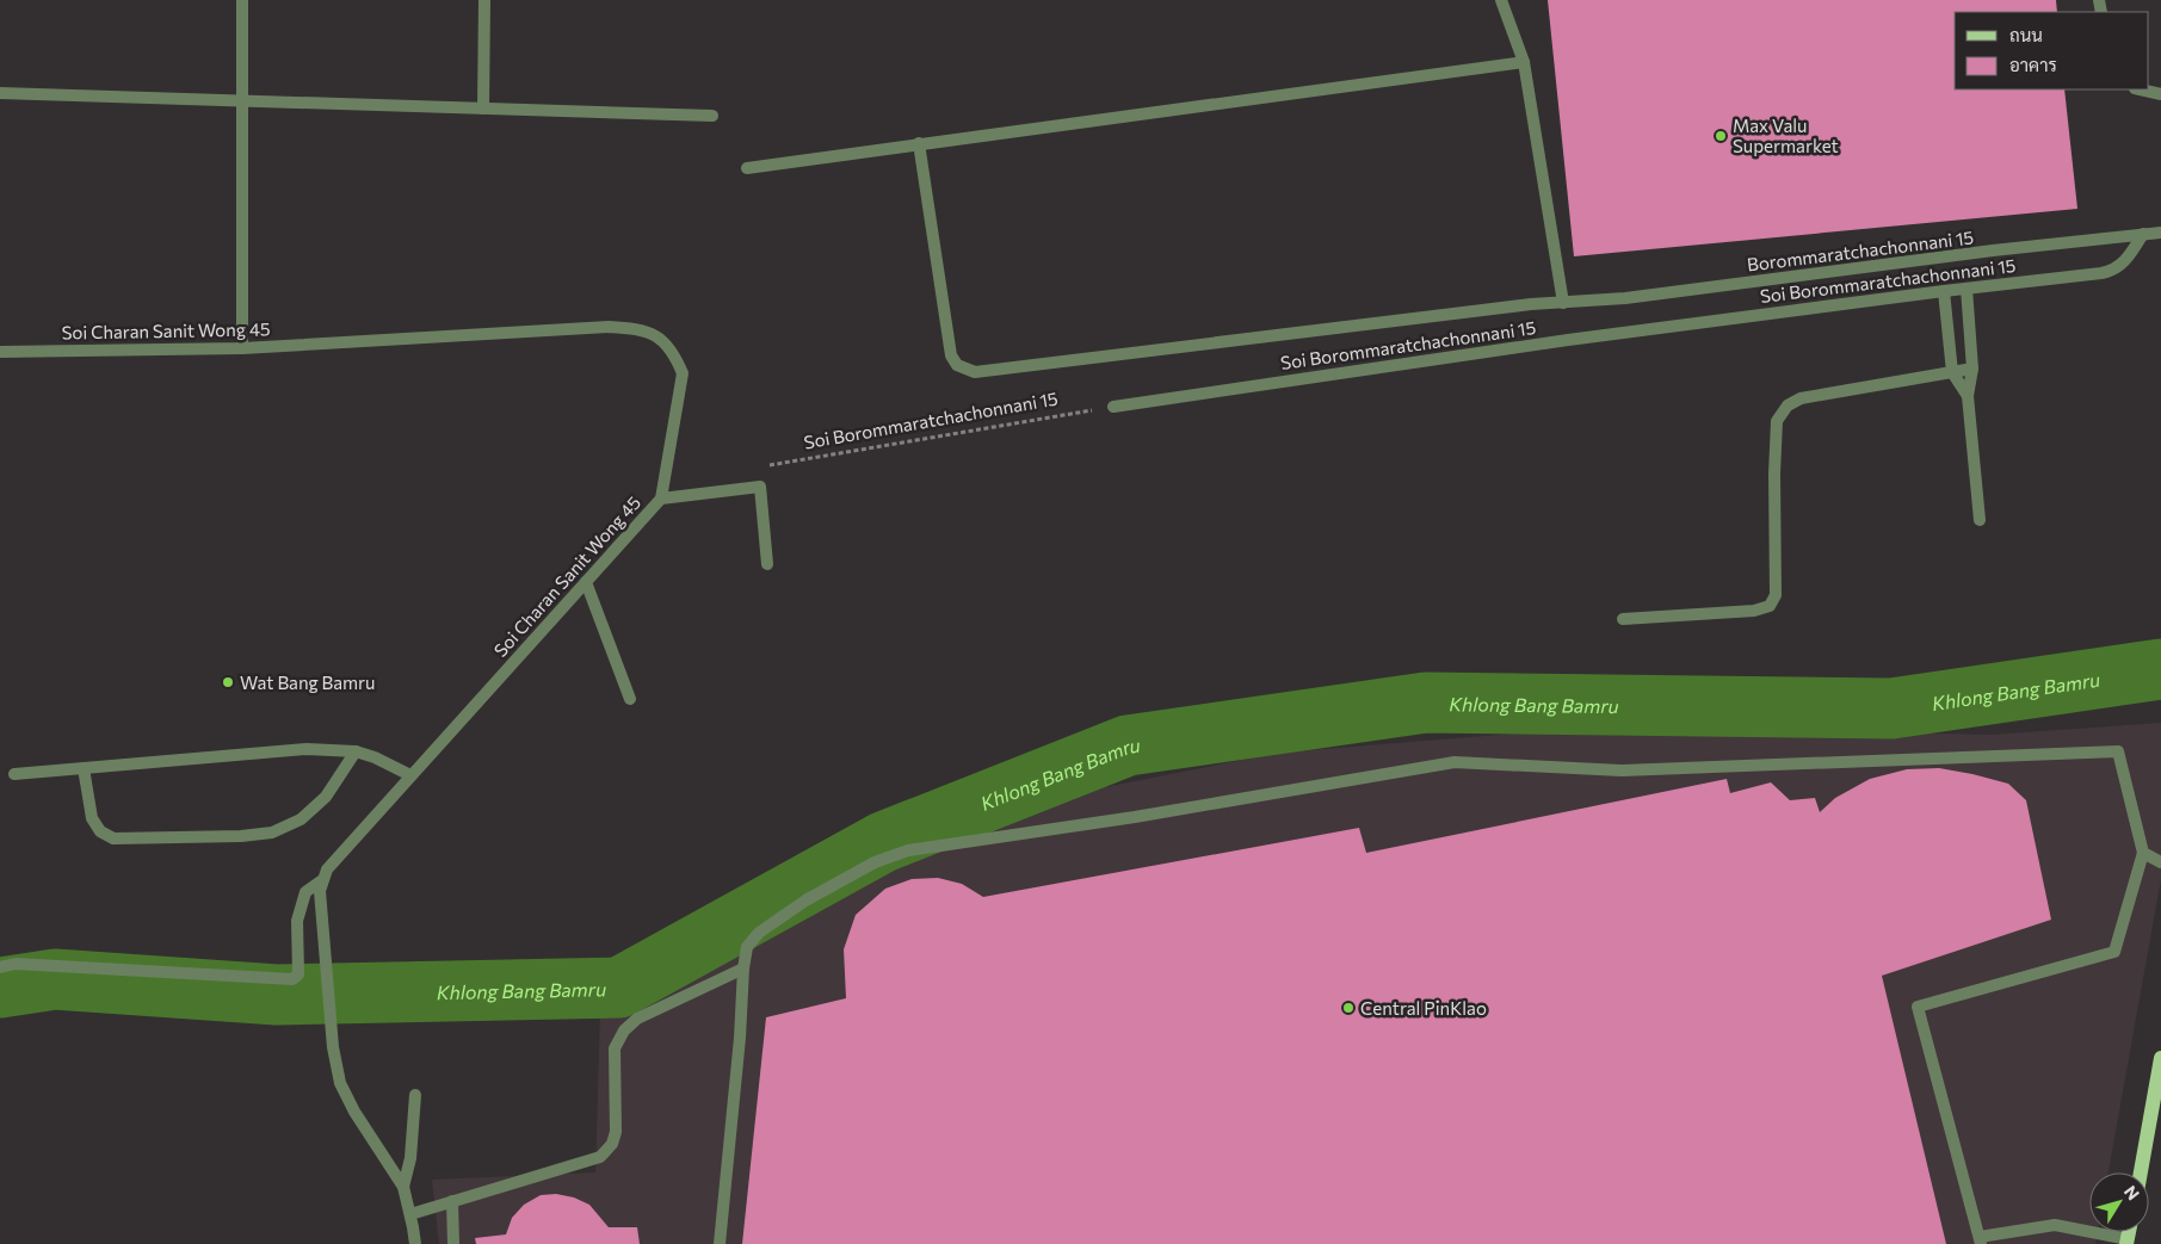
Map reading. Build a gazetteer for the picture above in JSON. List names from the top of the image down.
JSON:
{
  "streets": {
    "street": ["Borommaratchachonnani 15", "Soi Borommaratchachonnani 15", "Soi Charan Sanit Wong 45"]
  },
  "crossings": [
    ["Borommaratchachonnani 15", "Soi Borommaratchachonnani 15"]
  ],
  "water": ["Khlong Bang Bamru"],
  "places": ["Max Valu Supermarket", "Wat Bang Bamru", "Central PinKlao"],
  "legend": ["ถนน", "อาคาร"],
  "north": "top right"
}
